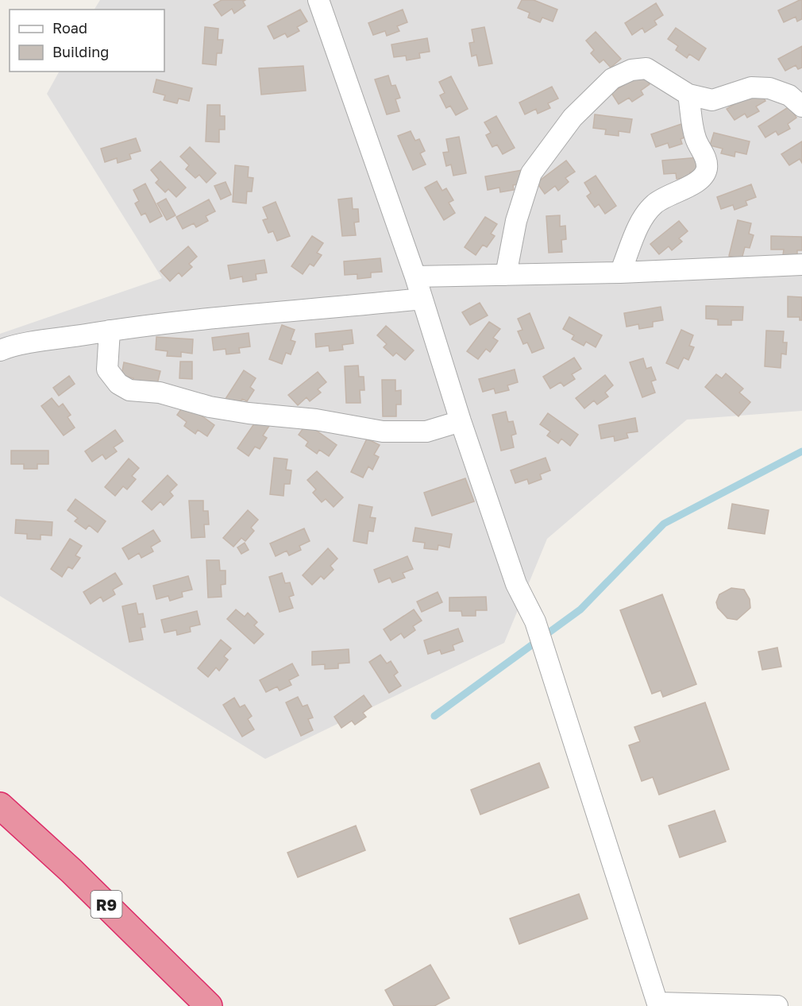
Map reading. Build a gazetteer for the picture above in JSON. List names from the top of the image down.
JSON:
{
  "streets": {
    "highway": ["R9"]
  },
  "legend": ["Road", "Building"]
}
